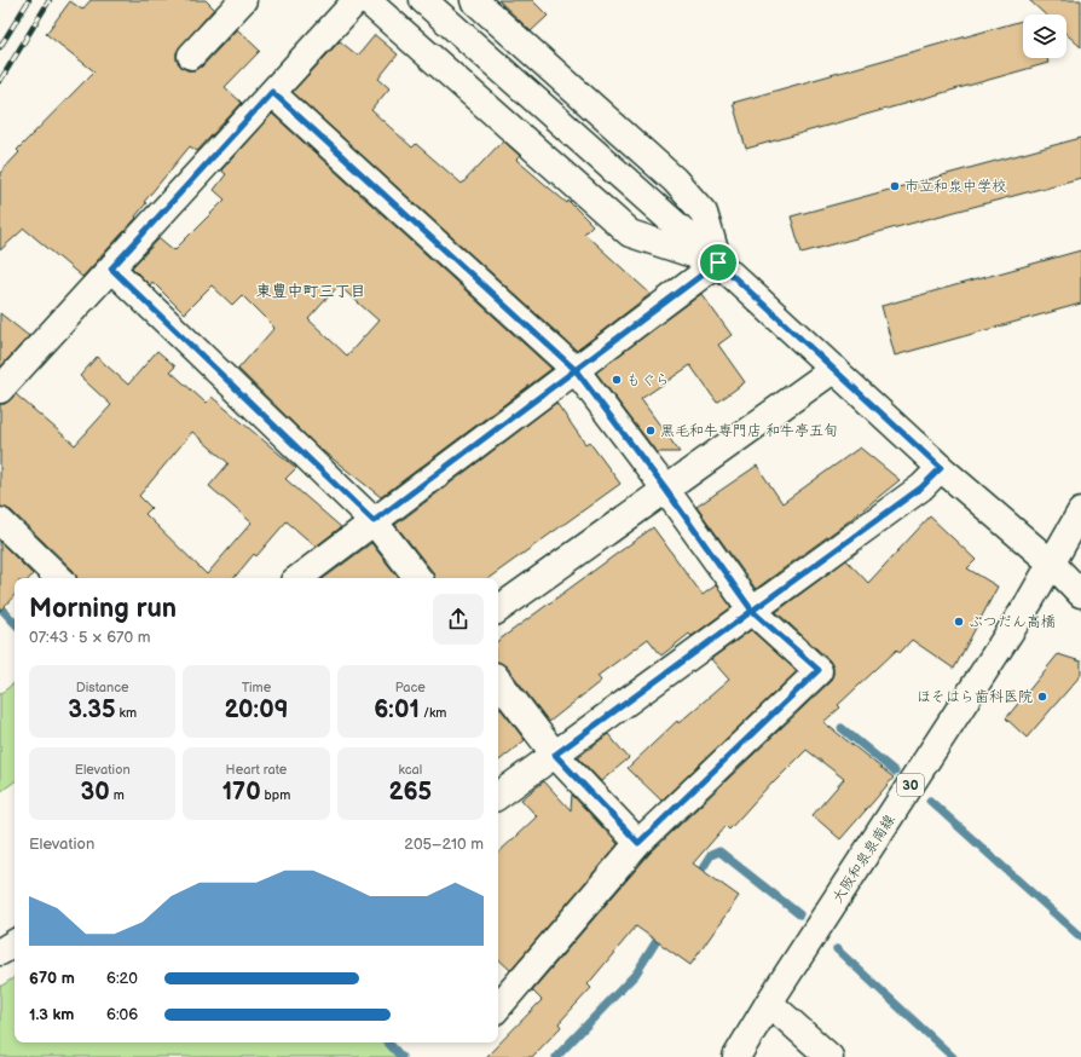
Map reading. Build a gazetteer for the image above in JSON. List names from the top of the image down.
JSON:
{
  "streets": {
    "street": ["30", "大阪和泉泉南線"]
  },
  "districts": ["東豊中町三丁目"],
  "places": [
    "市立和泉中学校",
    "もぐら",
    "黒毛和牛専門店 和牛亭五旬",
    "ぶつだん高橋",
    "ほそはら歯科医院"
  ],
  "page": {
    "heading": ["Morning run", "07:43 · 5 × 670 m"],
    "stats": [
      ["Distance", "3.35 km"],
      ["Time", "20:09"],
      ["Pace", "6:01 /km"],
      ["Elevation", "30 m"],
      ["Heart rate", "170 bpm"],
      ["kcal", "265"]
    ],
    "chart": ["Elevation", "205–210 m"],
    "list": [
      {
        "name": "670 m",
        "note": "6:20"
      },
      {
        "name": "1.3 km",
        "note": "6:06"
      }
    ]
  }
}
